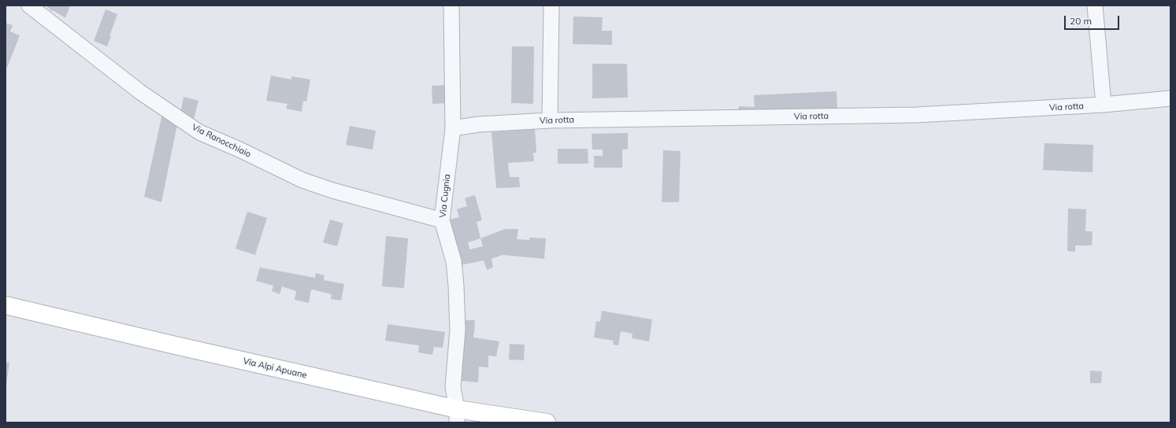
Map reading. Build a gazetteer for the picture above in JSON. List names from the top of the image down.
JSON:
{
  "streets": {
    "main road": ["Via Alpi Apuane"],
    "street": ["Via rotta", "Via Ranocchiaio", "Via Cugnia"]
  },
  "crossings": [
    ["Via rotta", "Via Cugnia"],
    ["Via Ranocchiaio", "Via Cugnia"],
    ["Via Cugnia", "Via Alpi Apuane"]
  ],
  "scale_bar": "20 m"
}
